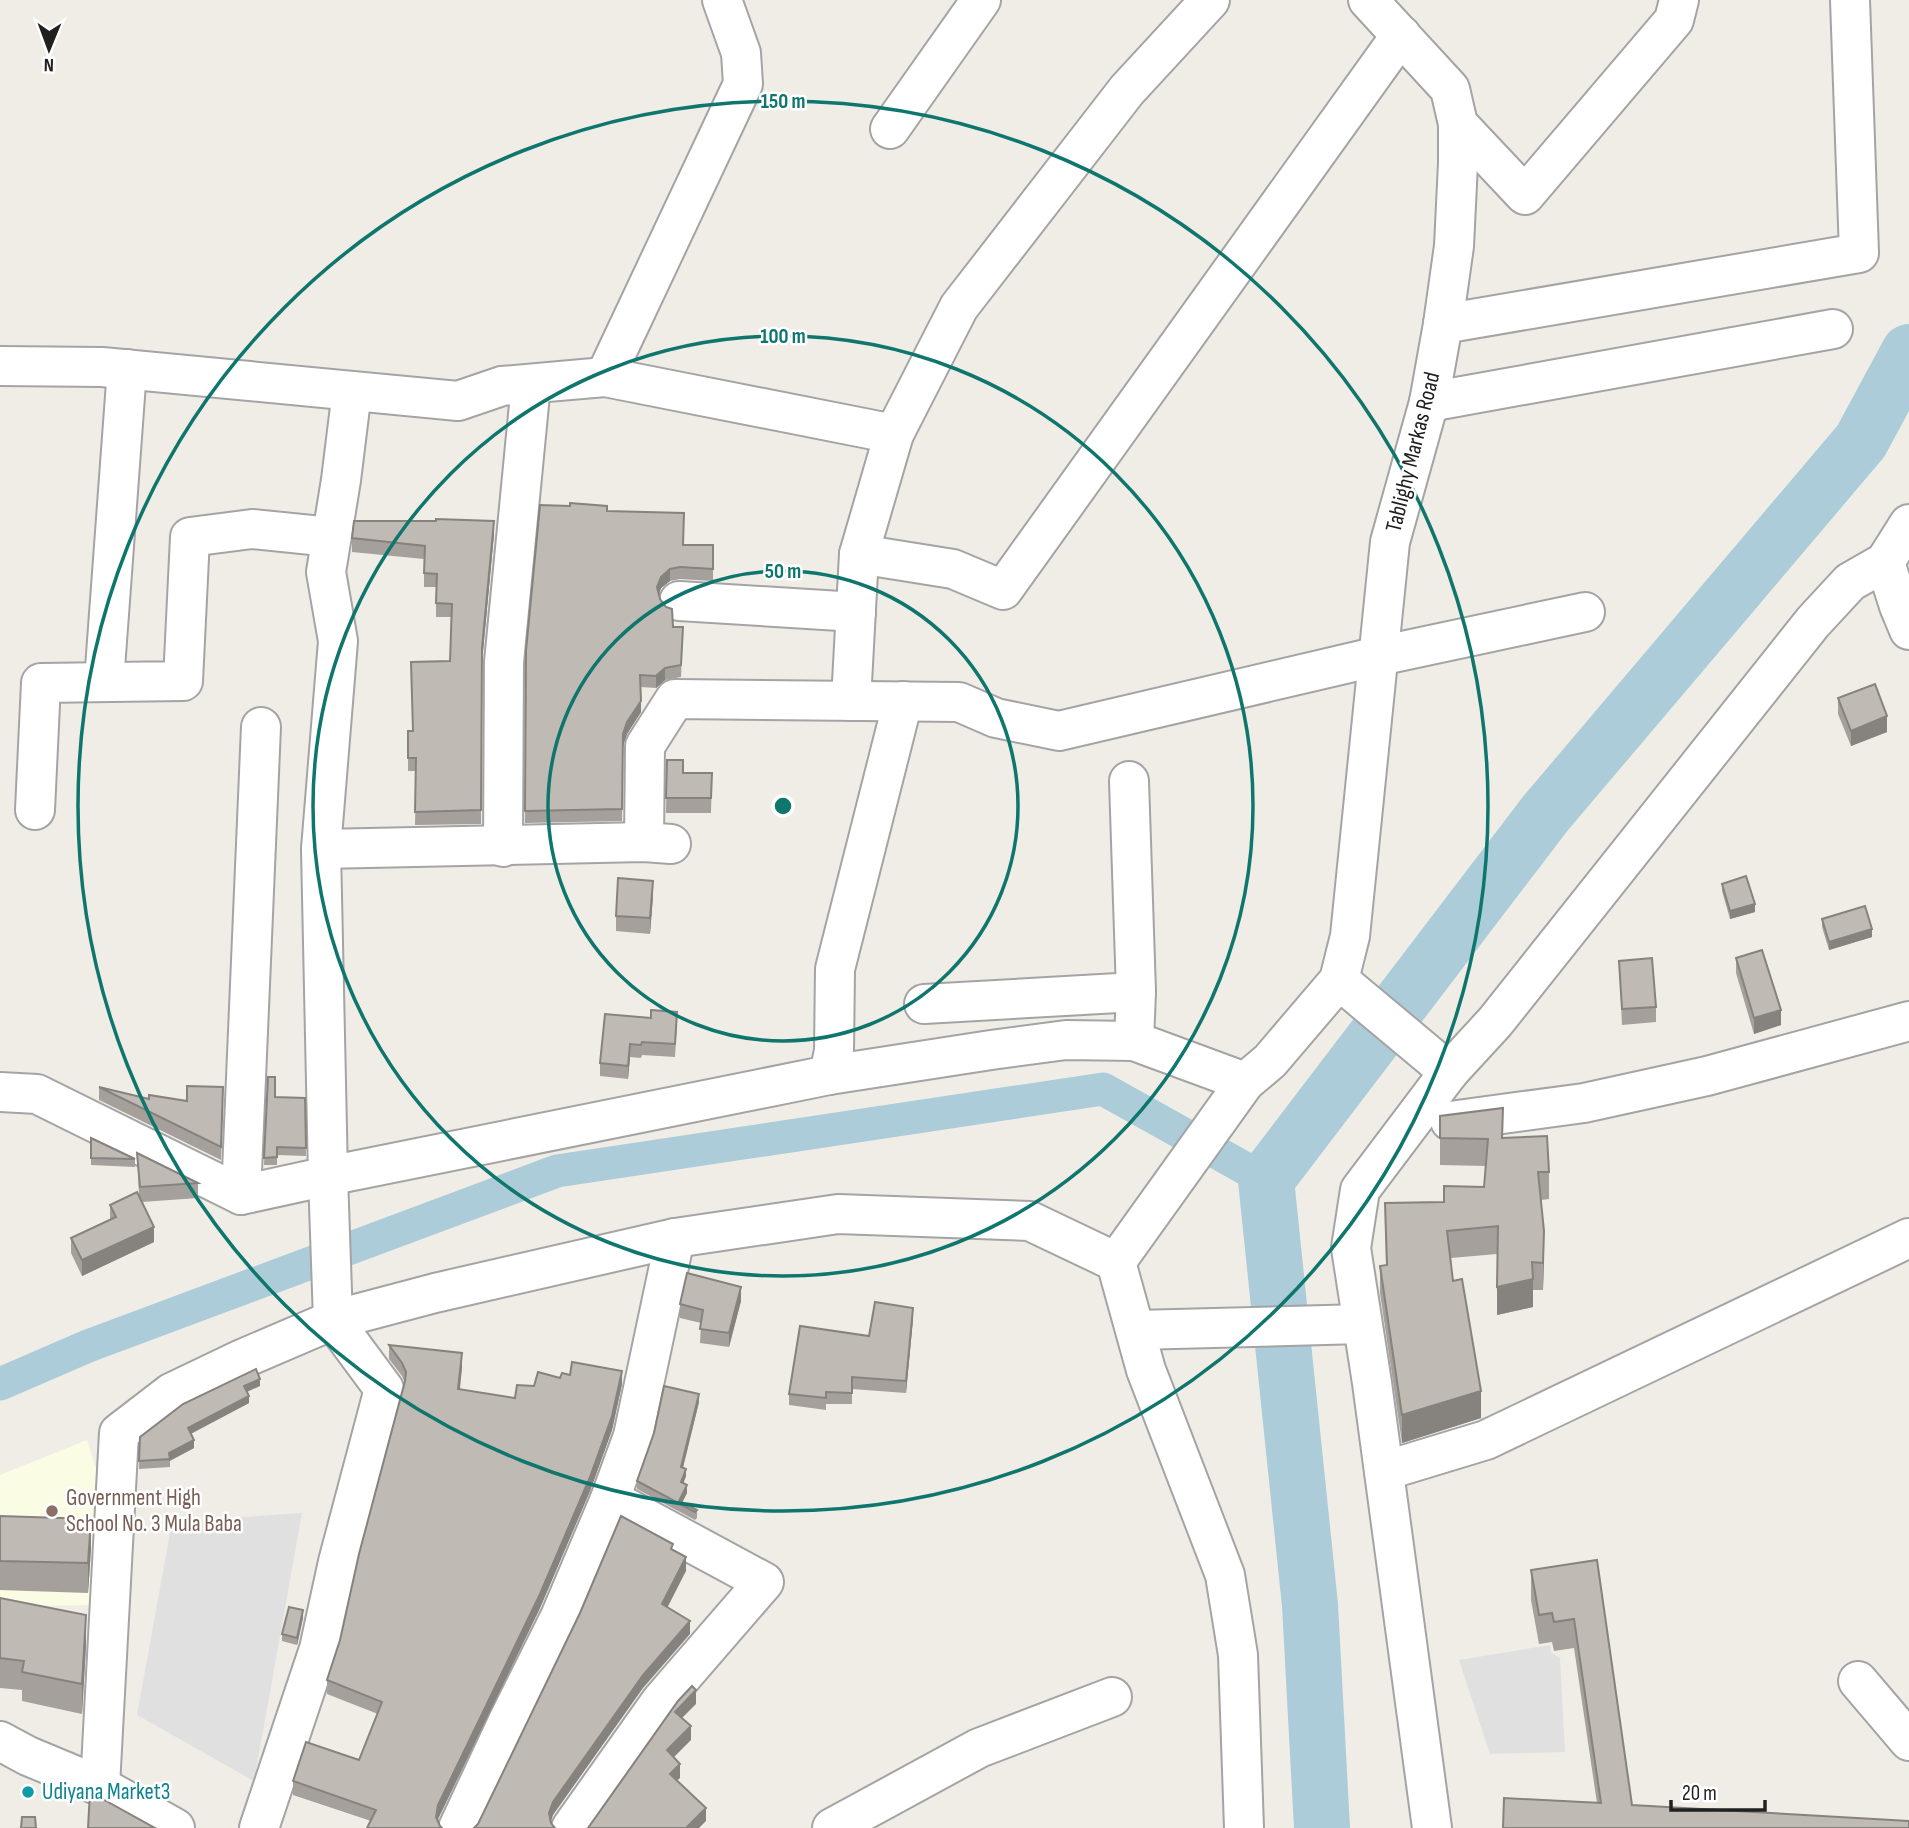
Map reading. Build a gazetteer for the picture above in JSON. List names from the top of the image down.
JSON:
{
  "streets": {
    "street": ["Tablighy Markas Road"]
  },
  "places": ["Government High School No. 3 Mula Baba", "Udiyana Market3"],
  "scale_bar": "20 m",
  "north": "bottom",
  "rings": ["150 m", "100 m", "50 m"]
}
